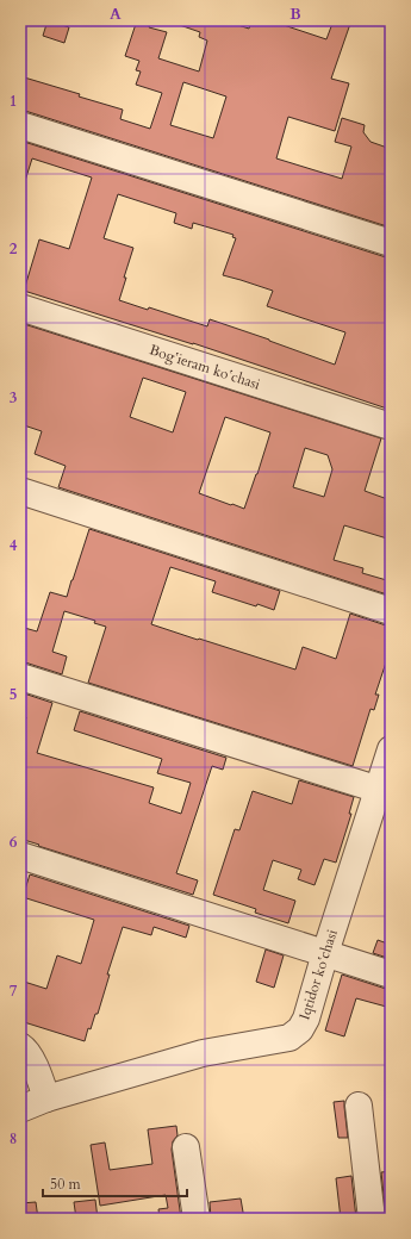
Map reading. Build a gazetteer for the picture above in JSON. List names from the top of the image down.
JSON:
{
  "streets": {
    "street": ["Bogʻieram koʻchasi", "Iqtidor koʻchasi"]
  },
  "scale_bar": "50 m",
  "grid": {
    "columns": ["A", "B"],
    "rows": [
      "1",
      "2",
      "3",
      "4",
      "5",
      "6",
      "7",
      "8"
    ]
  }
}
